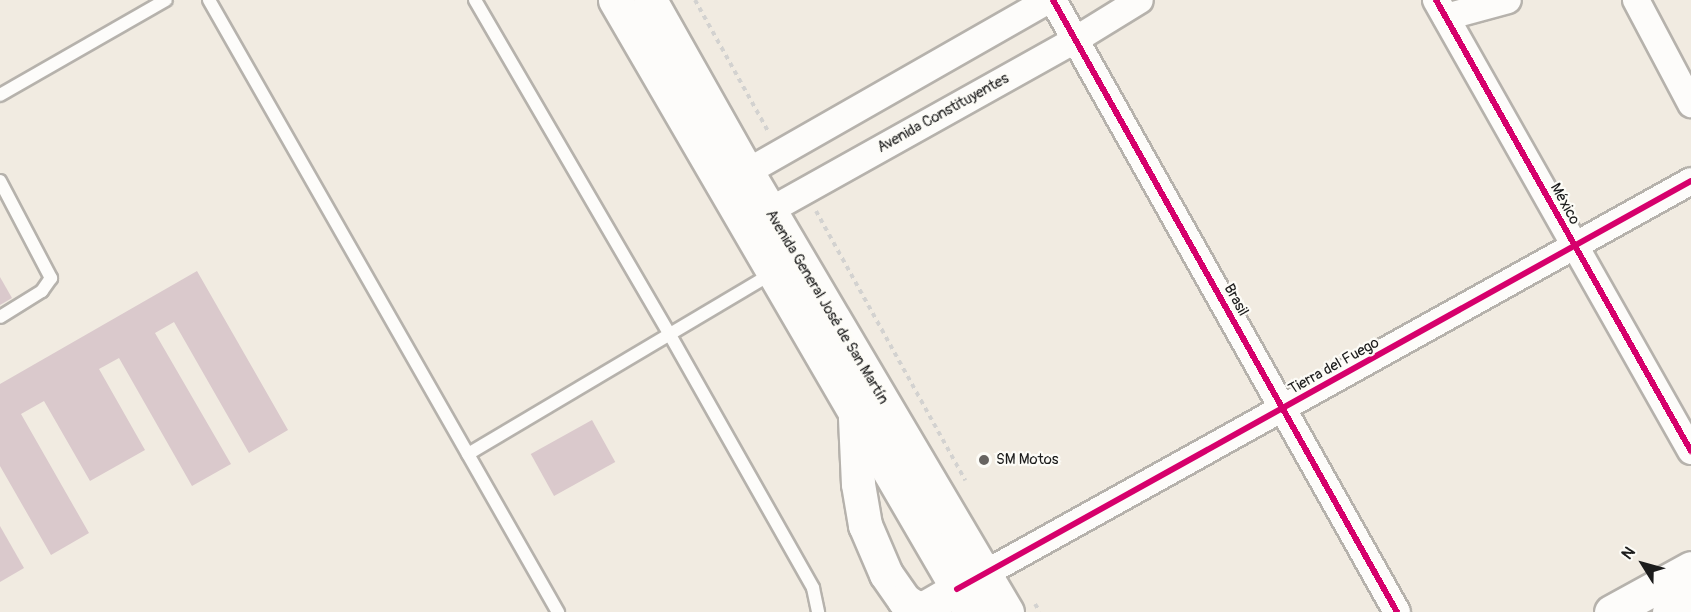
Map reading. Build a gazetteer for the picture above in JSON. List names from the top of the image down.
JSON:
{
  "streets": {
    "main road": ["Avenida General José de San Martín"],
    "street": [
      "Avenida Constituyentes",
      "México",
      "Brasil",
      "Tierra del Fuego"
    ]
  },
  "crossings": [
    ["Avenida Constituyentes", "Brasil"],
    ["Avenida Constituyentes", "Avenida General José de San Martín"],
    ["México", "Tierra del Fuego"],
    ["Brasil", "Tierra del Fuego"],
    ["Avenida General José de San Martín", "Tierra del Fuego"]
  ],
  "places": ["SM Motos"],
  "north": "top left"
}
